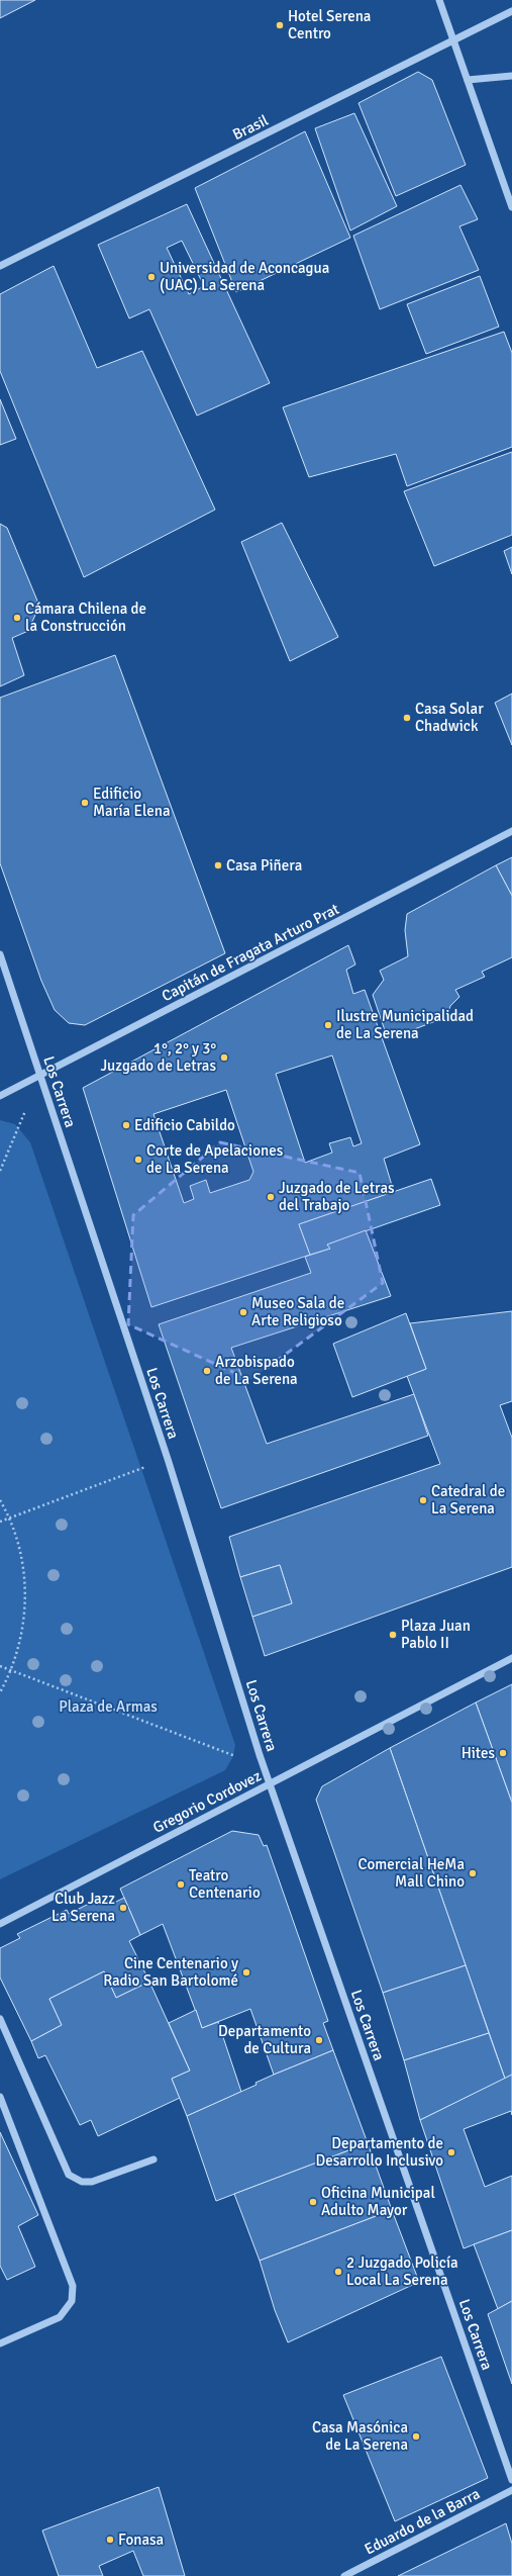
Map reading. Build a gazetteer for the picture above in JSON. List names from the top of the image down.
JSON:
{
  "streets": {
    "street": [
      "Brasil",
      "Capitán de Fragata Arturo Prat",
      "Los Carrera",
      "Gregorio Cordovez",
      "Eduardo de la Barra"
    ]
  },
  "crossings": [
    ["Capitán de Fragata Arturo Prat", "Los Carrera"],
    ["Los Carrera", "Gregorio Cordovez"]
  ],
  "parks": ["Plaza de Armas"],
  "places": [
    "Hotel Serena Centro",
    "Universidad de Aconcagua (UAC) La Serena",
    "Cámara Chilena de la Construcción",
    "Casa Solar Chadwick",
    "Edificio María Elena",
    "Casa Piñera",
    "Ilustre Municipalidad de La Serena",
    "1°, 2° y 3° Juzgado de Letras",
    "Edificio Cabildo",
    "Corte de Apelaciones de La Serena",
    "Juzgado de Letras del Trabajo",
    "Museo Sala de Arte Religioso",
    "Arzobispado de La Serena",
    "Catedral de La Serena",
    "Plaza Juan Pablo II",
    "Hites",
    "Comercial HeMa Mall Chino",
    "Teatro Centenario",
    "Club Jazz La Serena",
    "Cine Centenario y Radio San Bartolomé",
    "Departamento de Cultura",
    "Departamento de Desarrollo Inclusivo",
    "Oficina Municipal Adulto Mayor",
    "2 Juzgado Policía Local La Serena",
    "Casa Masónica de La Serena",
    "Fonasa"
  ]
}
